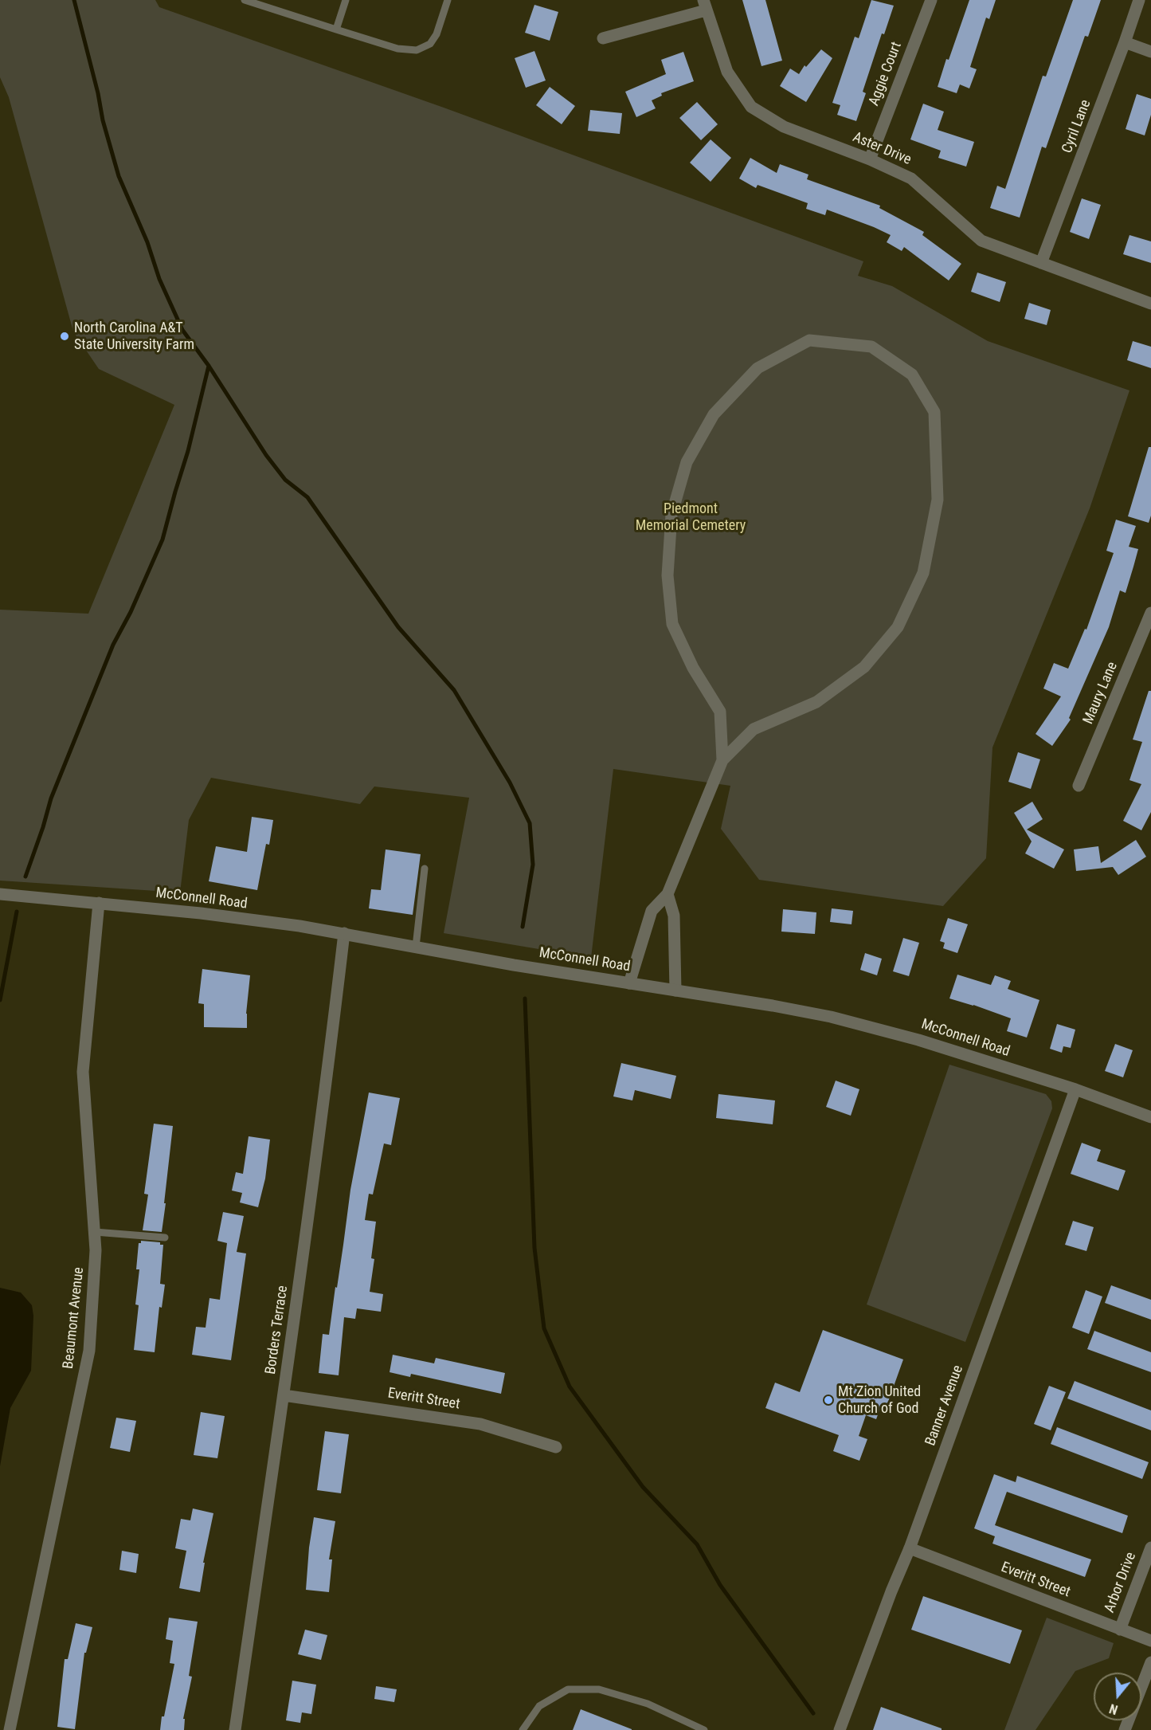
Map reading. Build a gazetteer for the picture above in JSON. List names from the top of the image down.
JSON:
{
  "streets": {
    "street": [
      "Aggie Court",
      "Cyril Lane",
      "Aster Drive",
      "Maury Lane",
      "McConnell Road",
      "Beaumont Avenue",
      "Borders Terrace",
      "Everitt Street",
      "Banner Avenue",
      "Arbor Drive"
    ]
  },
  "crossings": [
    ["Aggie Court", "Aster Drive"],
    ["Cyril Lane", "Aster Drive"],
    ["McConnell Road", "Beaumont Avenue"],
    ["McConnell Road", "Borders Terrace"],
    ["McConnell Road", "Banner Avenue"],
    ["Borders Terrace", "Everitt Street"],
    ["Everitt Street", "Banner Avenue"],
    ["Everitt Street", "Arbor Drive"]
  ],
  "parks": ["Piedmont Memorial Cemetery"],
  "places": ["North Carolina A&T State University Farm", "Mt Zion United Church of God"],
  "north": "bottom"
}
